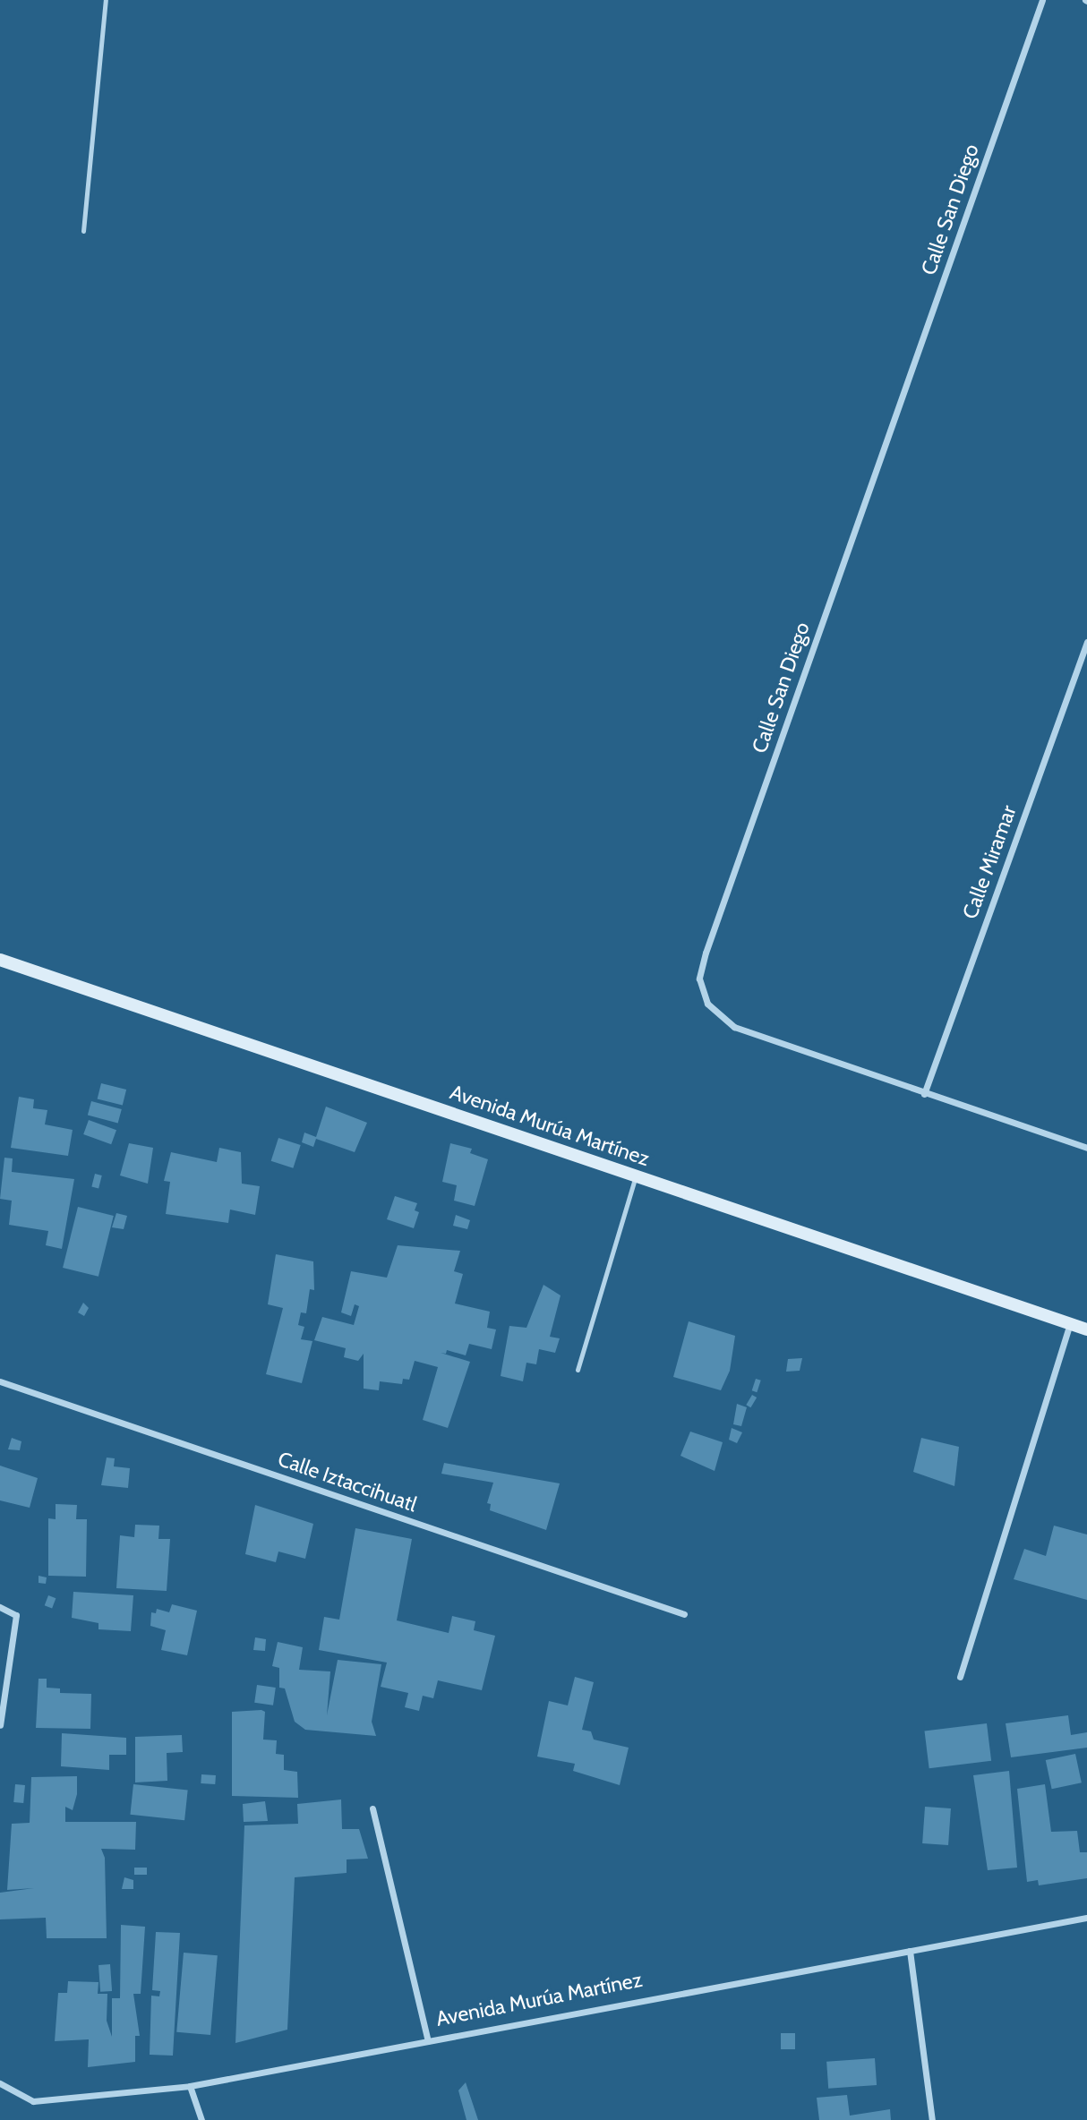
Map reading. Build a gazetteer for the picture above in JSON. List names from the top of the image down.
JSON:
{
  "streets": {
    "street": [
      "Calle San Diego",
      "Calle Miramar",
      "Avenida Murúa Martínez",
      "Calle Iztaccihuatl"
    ]
  },
  "crossings": [
    ["Calle San Diego", "Calle Miramar"]
  ]
}
